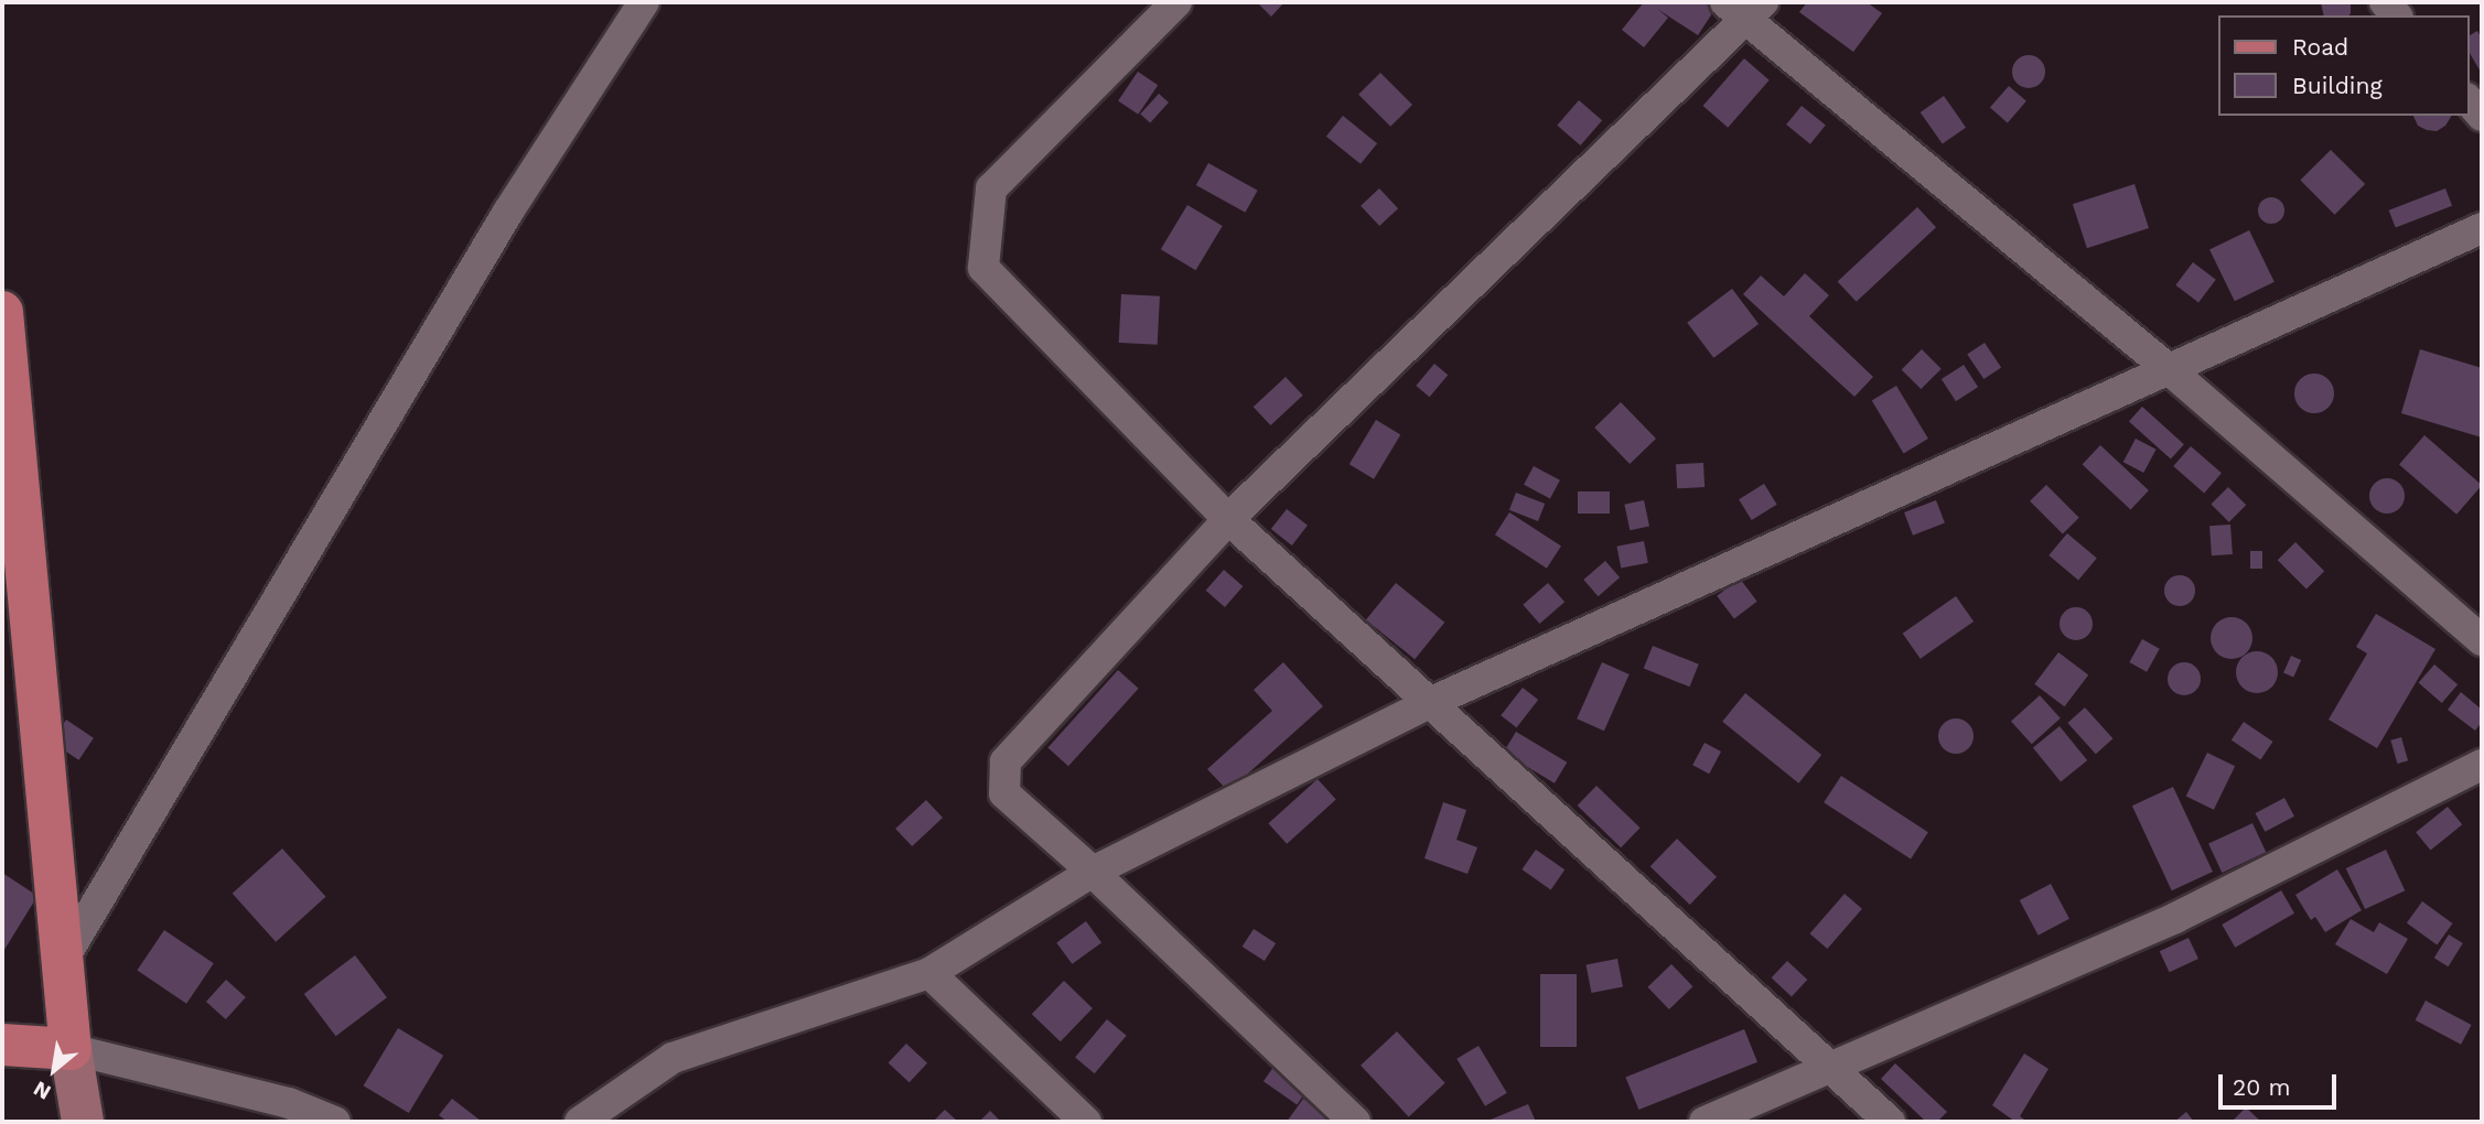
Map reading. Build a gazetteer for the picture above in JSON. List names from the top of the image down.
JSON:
{
  "legend": ["Road", "Building"],
  "scale_bar": "20 m",
  "north": "bottom left"
}
